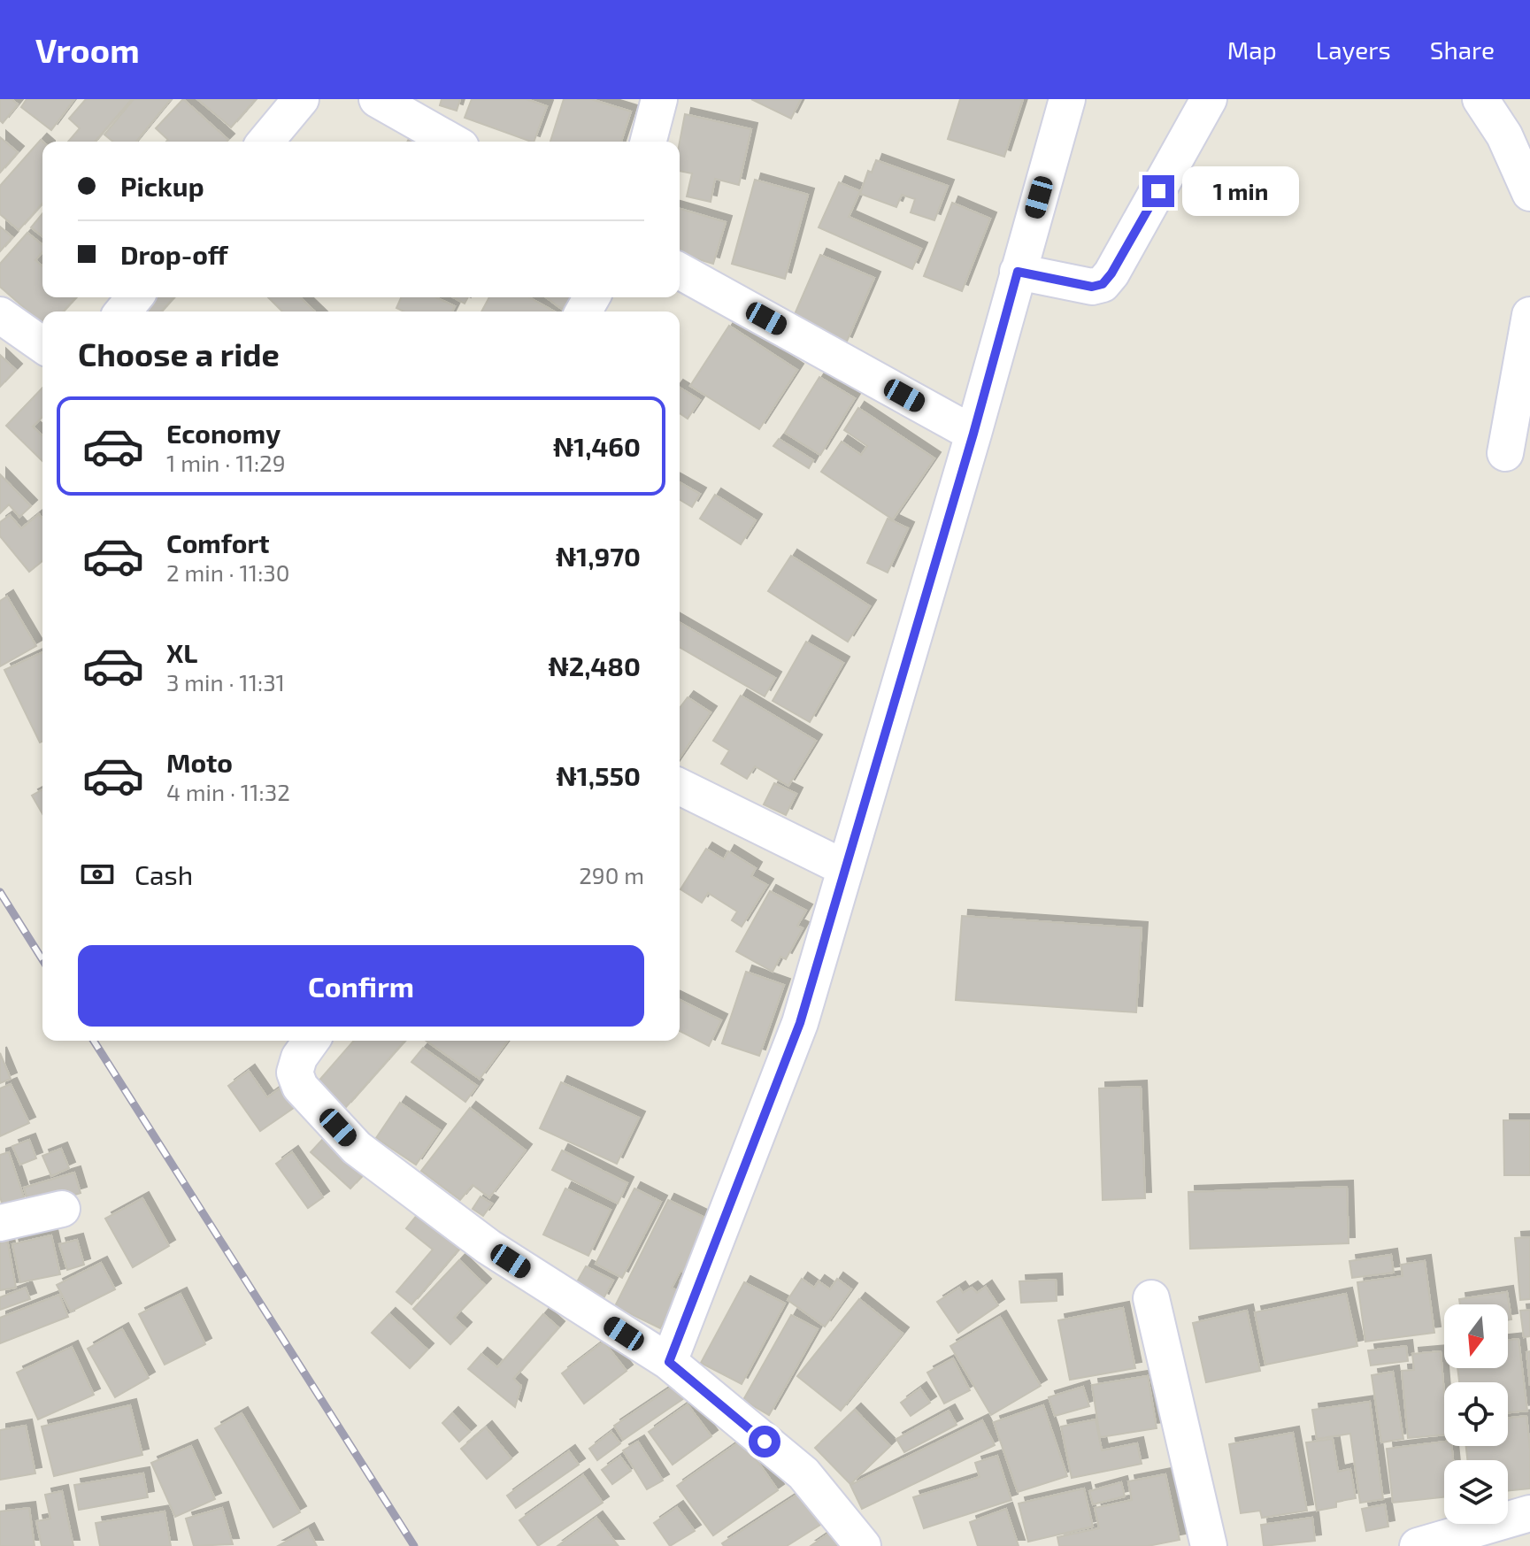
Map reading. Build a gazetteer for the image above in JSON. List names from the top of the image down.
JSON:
{
  "north": "bottom",
  "page": {
    "header": "Vroom",
    "nav": ["Map", "Layers", "Share"],
    "banner": ["Pickup", "Drop-off"],
    "bubble": "1 min",
    "heading": "Choose a ride",
    "list": [
      {
        "name": "Economy",
        "note": "1 min · 11:29",
        "value": "₦1,460"
      },
      {
        "name": "Comfort",
        "note": "2 min · 11:30",
        "value": "₦1,970"
      },
      {
        "name": "XL",
        "note": "3 min · 11:31",
        "value": "₦2,480"
      },
      {
        "name": "Moto",
        "note": "4 min · 11:32",
        "value": "₦1,550"
      }
    ],
    "pay": ["Cash", "290 m"],
    "buttons": "Confirm"
  }
}
